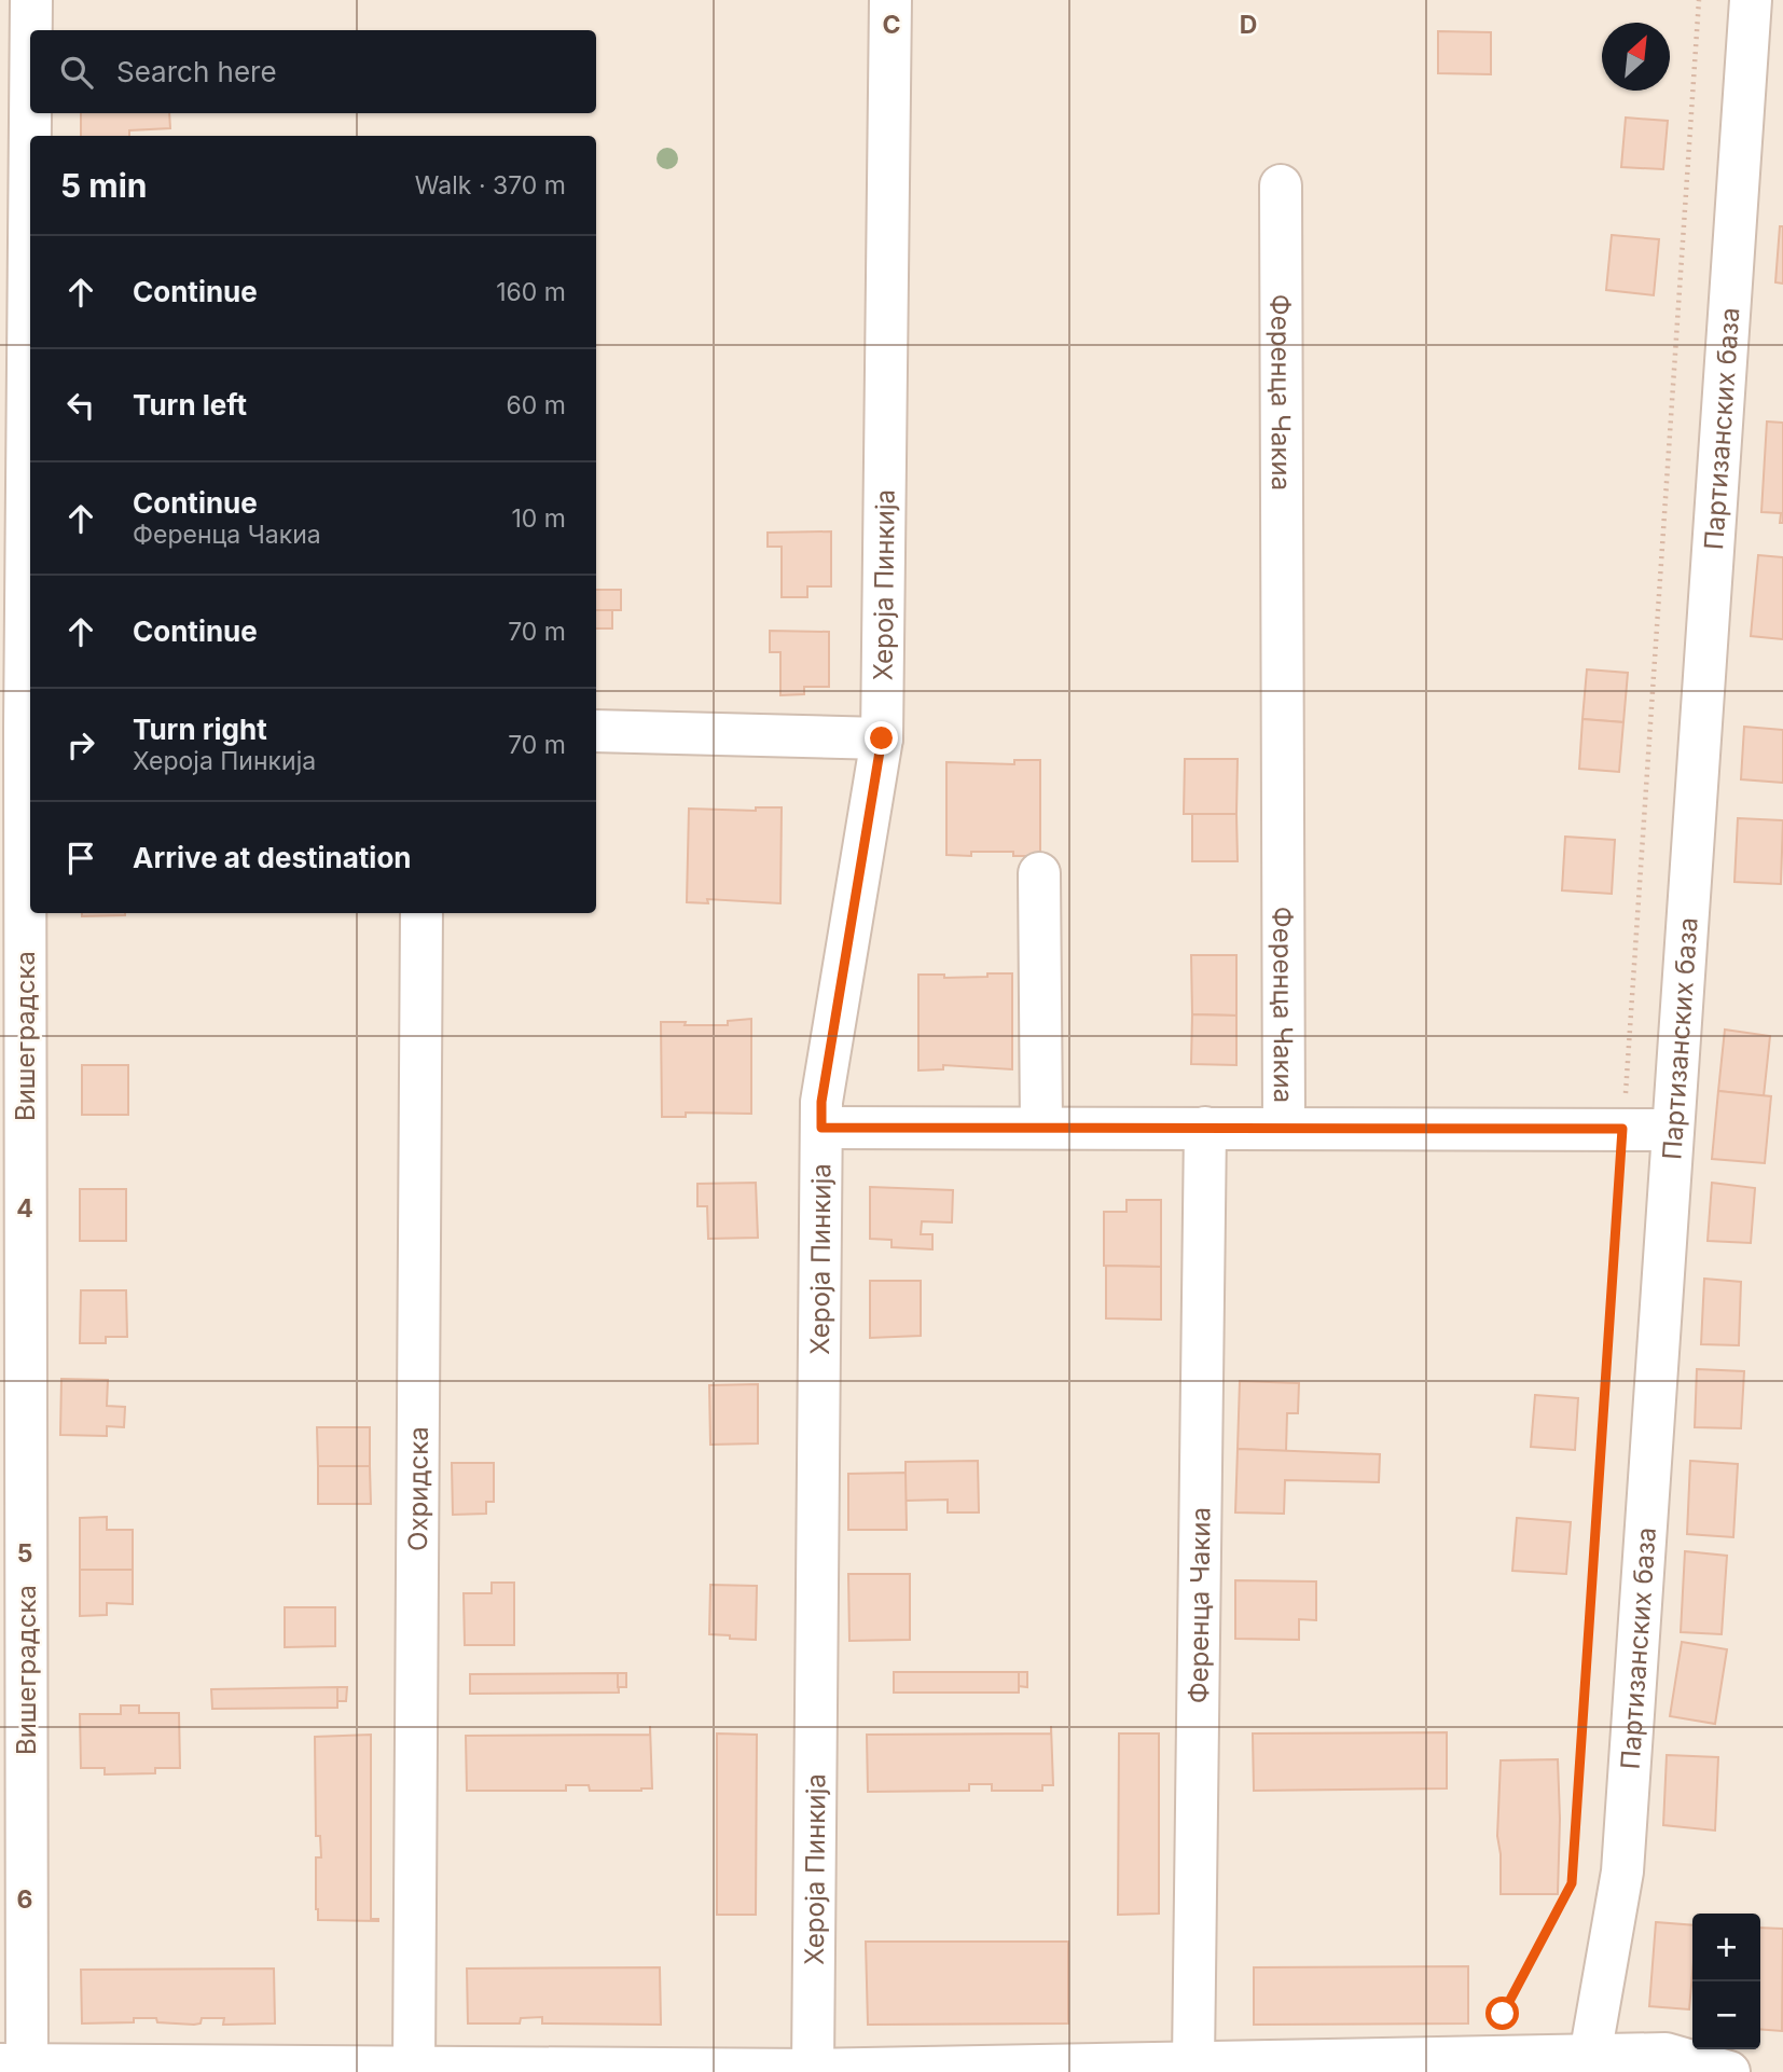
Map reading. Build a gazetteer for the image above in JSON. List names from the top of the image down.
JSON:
{
  "streets": {
    "street": [
      "Ференца Чакиа",
      "Партизанских база",
      "Хероја Пинкија",
      "Вишеградска",
      "Охридска"
    ]
  },
  "north": "top right",
  "page": {
    "search": "Search here",
    "heading": ["5 min", "Walk · 370 m"],
    "list": [
      ["Continue", "160 m"],
      ["Turn left", "60 m"],
      ["Continue", "Ференца Чакиа", "10 m"],
      ["Continue", "70 m"],
      ["Turn right", "Хероја Пинкија", "70 m"],
      "Arrive at destination"
    ],
    "map_buttons": ["+", "−"]
  },
  "grid": {
    "columns": ["C", "D"],
    "rows": ["4", "5", "6"]
  }
}
